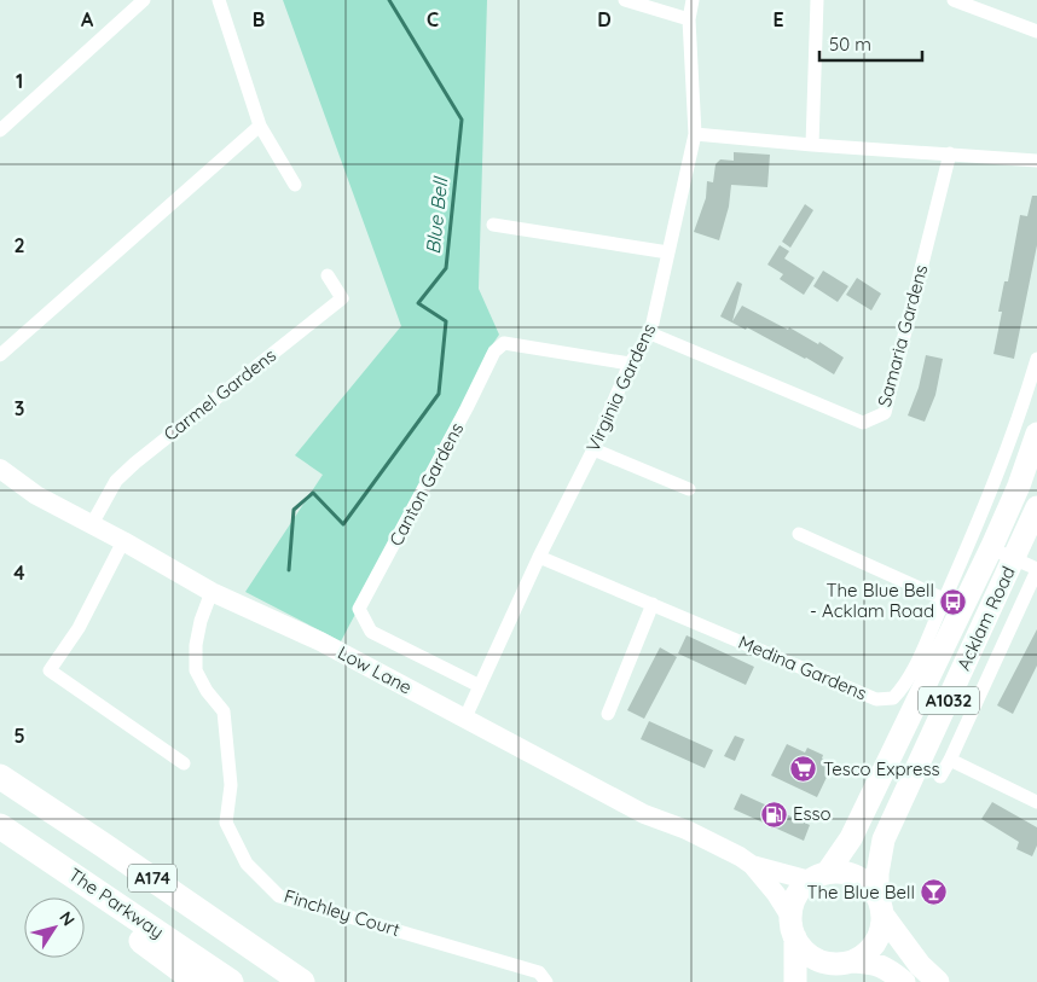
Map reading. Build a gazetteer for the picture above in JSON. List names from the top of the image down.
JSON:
{
  "streets": {
    "highway": ["A174", "The Parkway"],
    "main road": ["Acklam Road", "Low Lane", "A1032"],
    "street": [
      "Samaria Gardens",
      "Virginia Gardens",
      "Carmel Gardens",
      "Canton Gardens",
      "Medina Gardens",
      "Finchley Court"
    ]
  },
  "crossings": [
    ["Samaria Gardens", "Virginia Gardens"],
    ["Virginia Gardens", "Canton Gardens"],
    ["Virginia Gardens", "Medina Gardens"],
    ["Virginia Gardens", "Low Lane"],
    ["Carmel Gardens", "Low Lane"],
    ["Acklam Road", "Low Lane"],
    ["Acklam Road", "A1032"],
    ["Low Lane", "A1032"],
    ["Low Lane", "Finchley Court"]
  ],
  "water": ["Blue Bell"],
  "places": {
    "bus stop": ["The Blue Bell - Acklam Road"],
    "supermarket": ["Tesco Express"],
    "fuel station": ["Esso"],
    "bar": ["The Blue Bell"]
  },
  "scale_bar": "50 m",
  "north": "top right",
  "grid": {
    "columns": [
      "A",
      "B",
      "C",
      "D",
      "E"
    ],
    "rows": [
      "1",
      "2",
      "3",
      "4",
      "5"
    ]
  }
}
